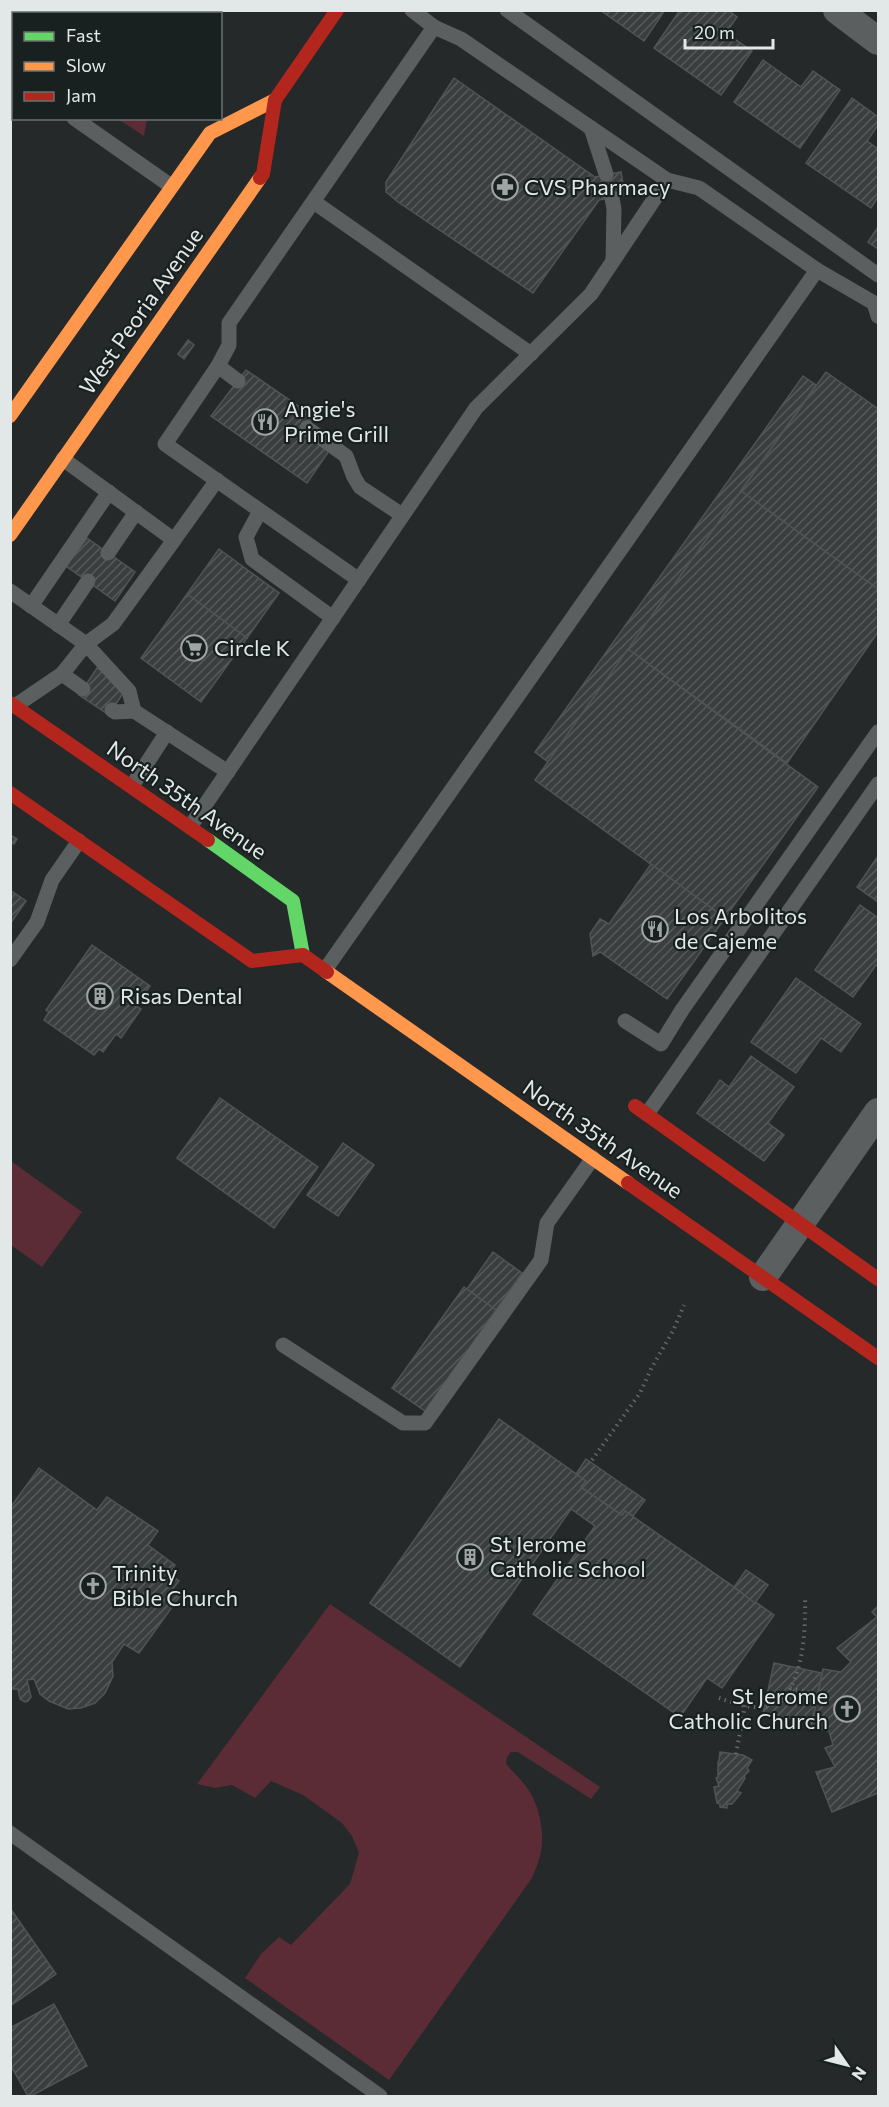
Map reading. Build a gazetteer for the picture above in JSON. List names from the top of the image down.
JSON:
{
  "streets": {
    "main road": ["West Peoria Avenue", "North 35th Avenue"]
  },
  "places": {
    "pharmacy": ["CVS Pharmacy"],
    "restaurant": ["Angie's Prime Grill", "Los Arbolitos de Cajeme"],
    "supermarket": ["Circle K"],
    "building": ["Risas Dental", "St Jerome Catholic School"],
    "church": ["Trinity Bible Church", "St Jerome Catholic Church"]
  },
  "legend": ["Fast", "Slow", "Jam"],
  "scale_bar": "20 m",
  "north": "bottom right"
}
